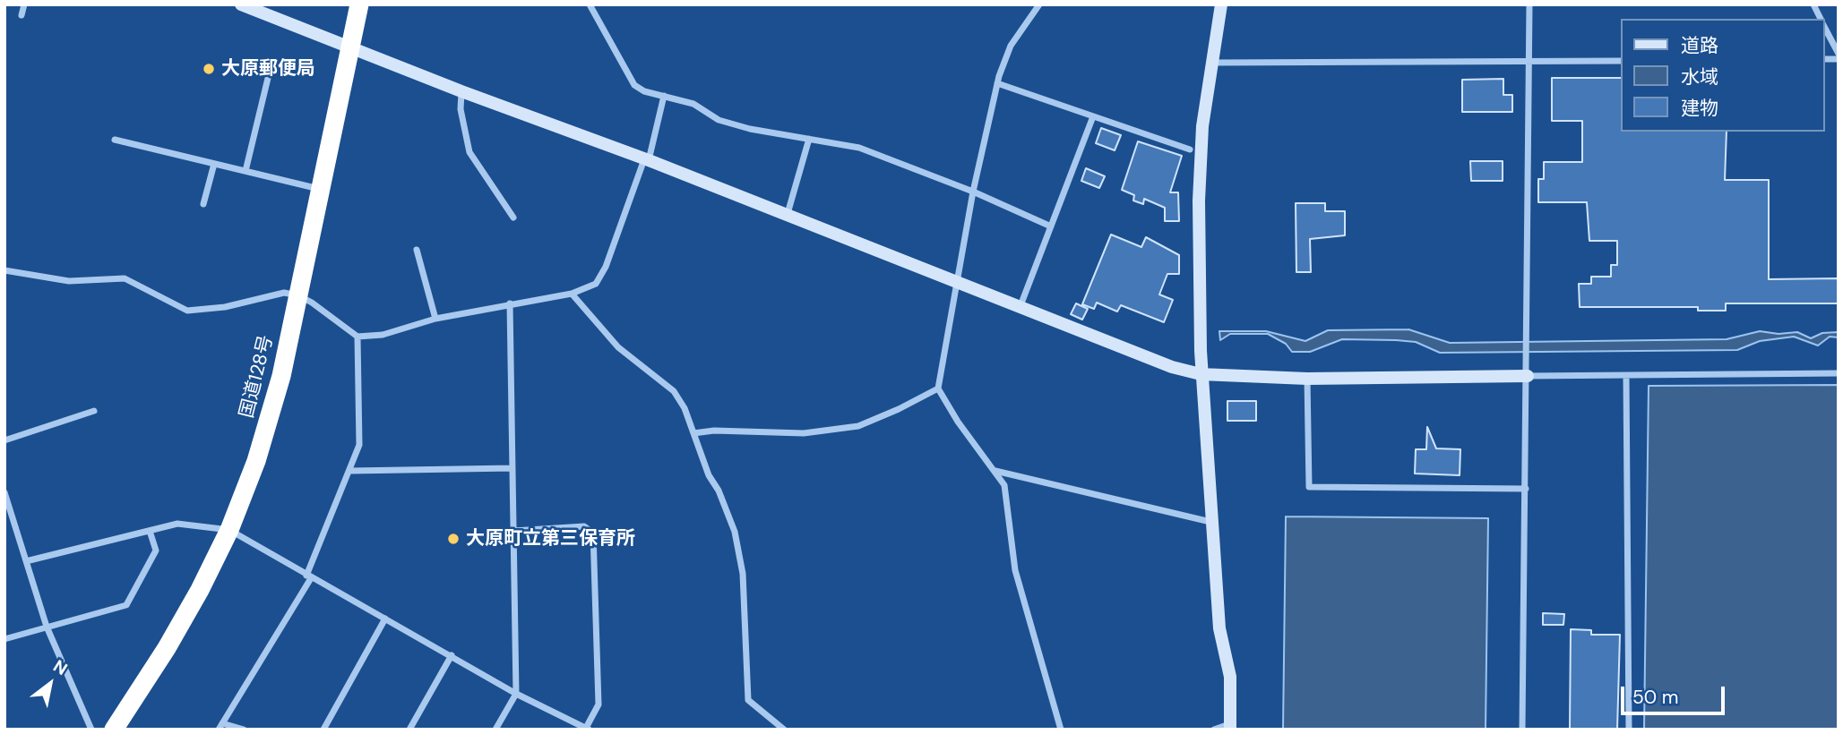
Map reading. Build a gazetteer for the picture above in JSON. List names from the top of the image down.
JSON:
{
  "streets": {
    "highway": ["国道128号"]
  },
  "places": ["大原郵便局", "大原町立第三保育所"],
  "legend": ["道路", "水域", "建物"],
  "scale_bar": "50 m",
  "north": "top right"
}
